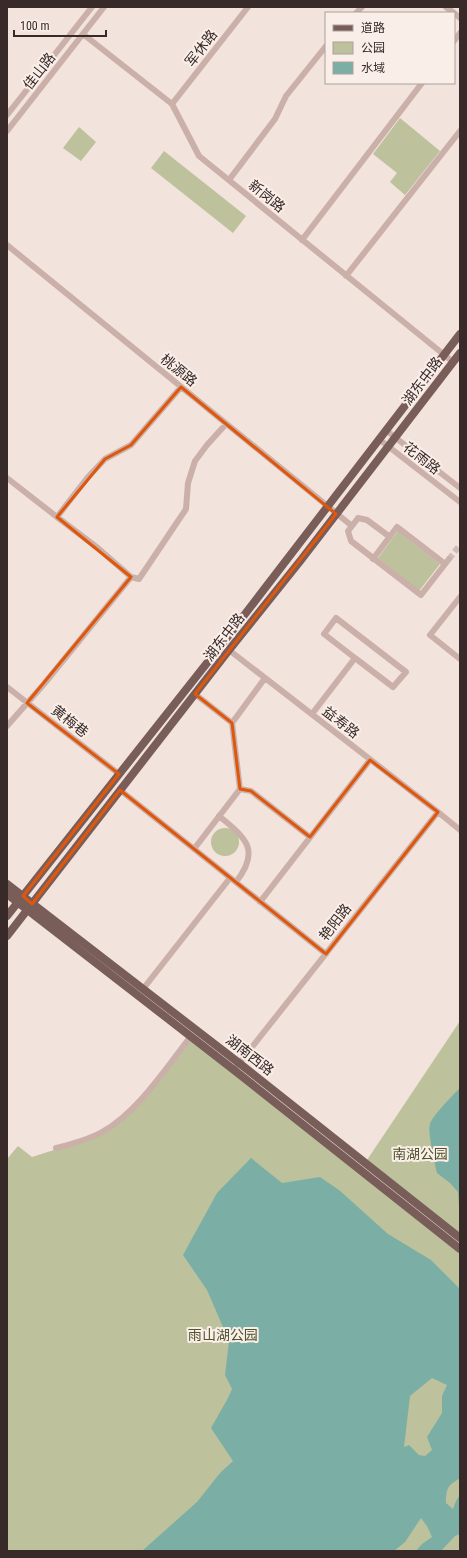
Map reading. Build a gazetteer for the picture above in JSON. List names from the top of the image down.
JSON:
{
  "streets": {
    "main road": ["湖东中路", "湖南西路"],
    "street": [
      "军休路",
      "佳山路",
      "新岗路",
      "桃源路",
      "花雨路",
      "黄梅巷",
      "益寿路",
      "艳阳路"
    ]
  },
  "crossings": [
    ["军休路", "新岗路"],
    ["佳山路", "新岗路"],
    ["新岗路", "湖东中路"],
    ["桃源路", "湖东中路"],
    ["湖东中路", "花雨路"],
    ["湖东中路", "黄梅巷"],
    ["湖东中路", "益寿路"],
    ["湖东中路", "湖南西路"],
    ["益寿路", "艳阳路"],
    ["艳阳路", "湖南西路"]
  ],
  "parks": ["南湖公园", "雨山湖公园"],
  "legend": ["道路", "公园", "水域"],
  "scale_bar": "100 m"
}
